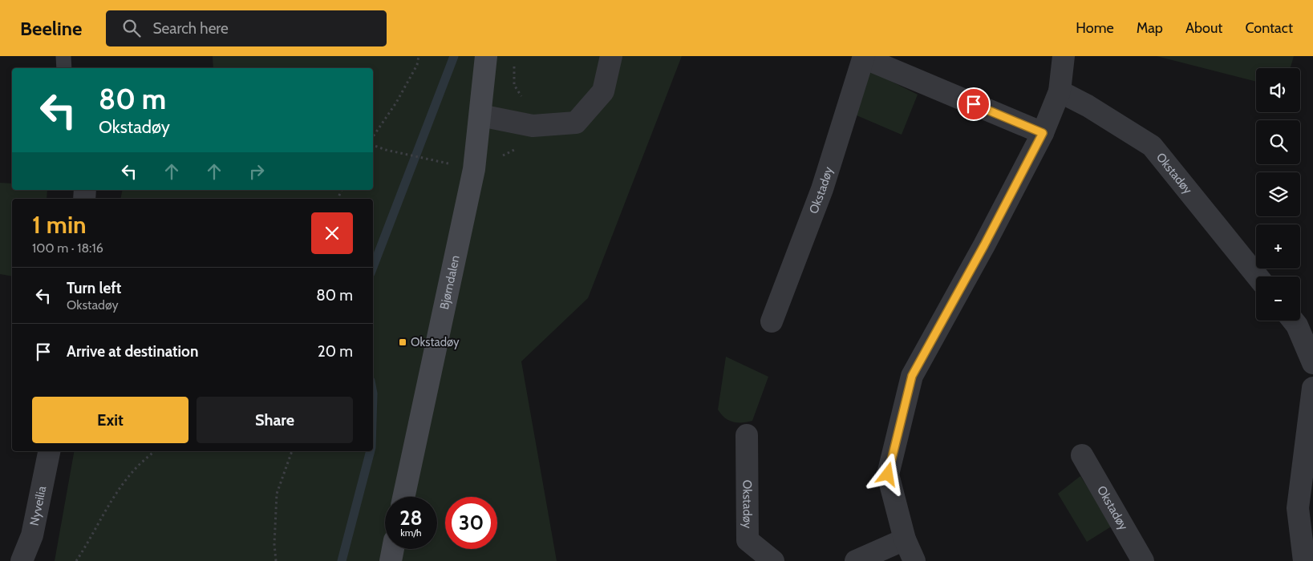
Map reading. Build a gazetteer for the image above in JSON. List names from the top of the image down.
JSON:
{
  "streets": {
    "main road": ["Bjørndalen"],
    "street": ["Okstadøy", "Nyveilia"]
  },
  "places": {
    "transit": ["Okstadøy"]
  },
  "page": {
    "header": "Beeline",
    "search": "Search here",
    "nav": [
      "Home",
      "Map",
      "About",
      "Contact"
    ],
    "map_buttons": ["+", "−"],
    "turn": ["80 m", "Okstadøy"],
    "heading": ["1 min", "100 m · 18:16"],
    "list": [
      {
        "name": "Turn left",
        "note": "Okstadøy",
        "value": "80 m"
      },
      {
        "name": "Arrive at destination",
        "value": "20 m"
      }
    ],
    "buttons": ["Exit", "Share"],
    "speed": "28 km/h",
    "limit": "30"
  }
}
